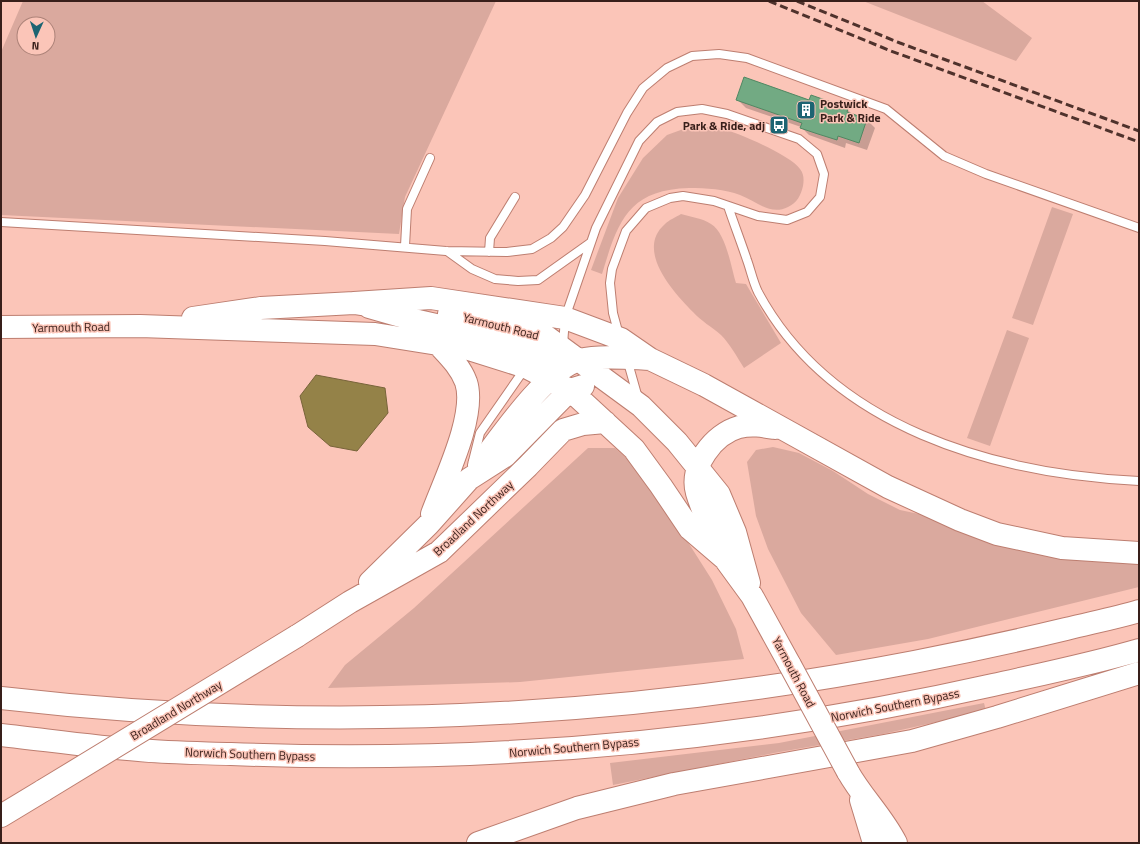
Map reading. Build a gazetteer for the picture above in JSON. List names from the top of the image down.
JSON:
{
  "streets": {
    "highway": ["Yarmouth Road", "Broadland Northway", "Norwich Southern Bypass"]
  },
  "crossings": [
    ["Yarmouth Road", "Broadland Northway"]
  ],
  "places": {
    "building": ["Postwick Park & Ride"],
    "bus stop": ["Park & Ride, adj"]
  },
  "north": "bottom"
}
